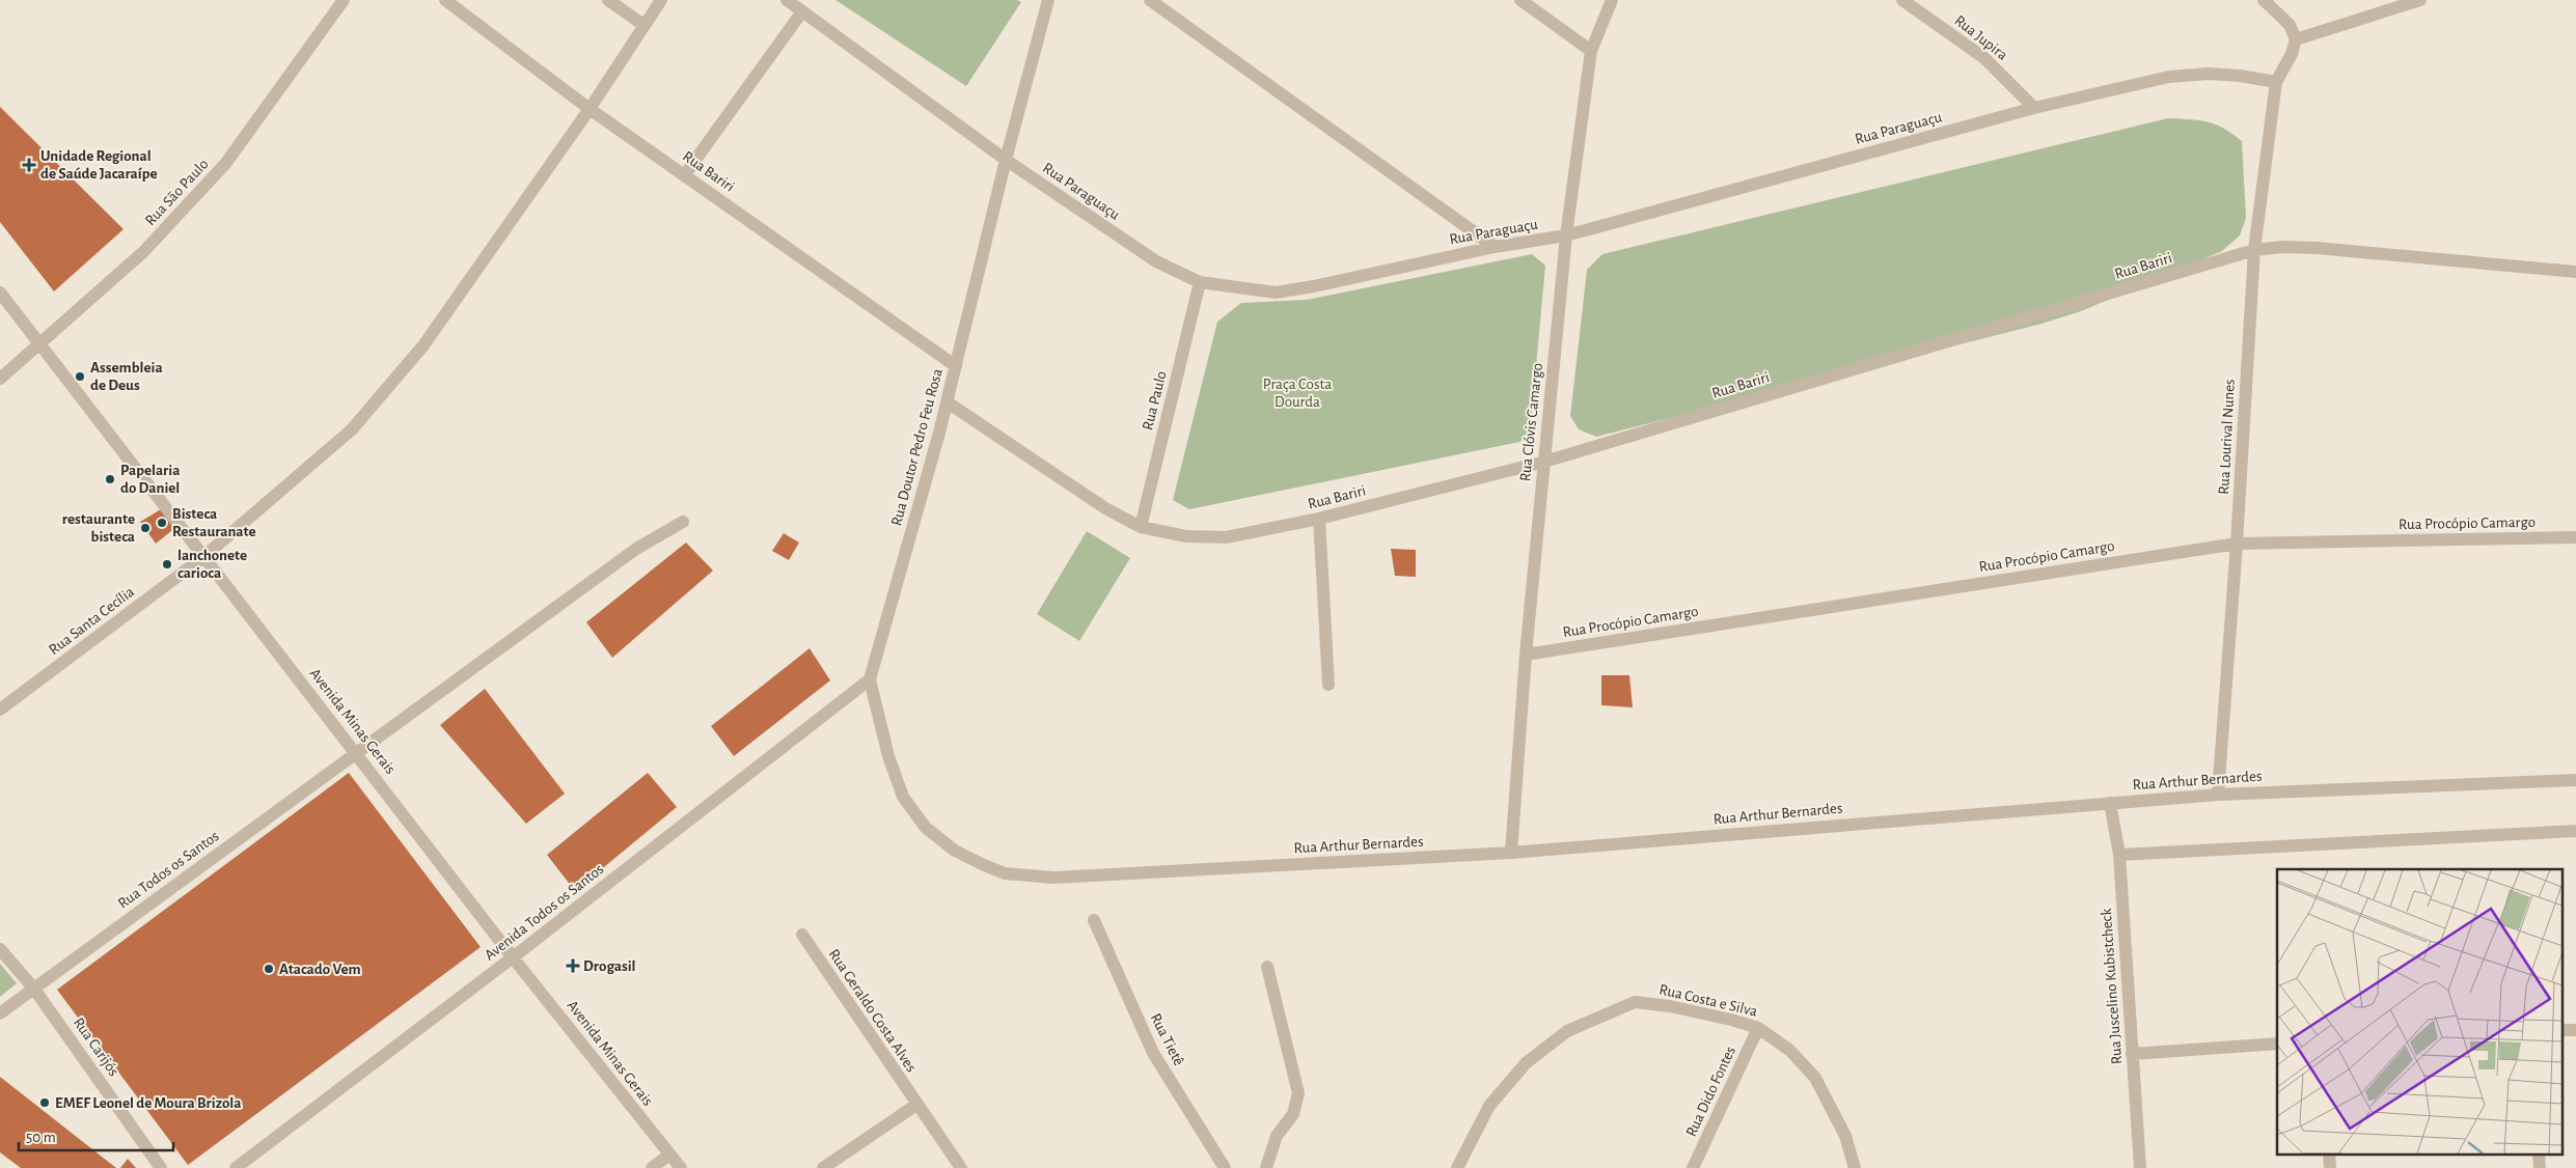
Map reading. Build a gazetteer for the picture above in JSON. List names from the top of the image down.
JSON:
{
  "streets": {
    "street": [
      "Rua Jupira",
      "Rua Paraguaçu",
      "Rua Bariri",
      "Rua São Paulo",
      "Rua Paulo",
      "Rua Clóvis Camargo",
      "Rua Lourival Nunes",
      "Rua Doutor Pedro Feu Rosa",
      "Rua Procópio Camargo",
      "Rua Santa Cecília",
      "Avenida Minas Gerais",
      "Rua Arthur Bernardes",
      "Rua Todos os Santos",
      "Avenida Todos os Santos",
      "Rua Juscelino Kubistcheck",
      "Rua Costa e Silva",
      "Rua Geraldo Costa Alves",
      "Rua Tietê",
      "Rua Carijós",
      "Rua Dido Fontes"
    ]
  },
  "crossings": [
    ["Rua Jupira", "Rua Paraguaçu"],
    ["Rua Paraguaçu", "Rua Paulo"],
    ["Rua Paraguaçu", "Rua Clóvis Camargo"],
    ["Rua Paraguaçu", "Rua Lourival Nunes"],
    ["Rua Paraguaçu", "Rua Doutor Pedro Feu Rosa"],
    ["Rua Bariri", "Rua Paulo"],
    ["Rua Bariri", "Rua Clóvis Camargo"],
    ["Rua Bariri", "Rua Lourival Nunes"],
    ["Rua Bariri", "Rua Doutor Pedro Feu Rosa"],
    ["Rua Bariri", "Rua Santa Cecília"],
    ["Rua São Paulo", "Avenida Minas Gerais"],
    ["Rua Clóvis Camargo", "Rua Procópio Camargo"],
    ["Rua Clóvis Camargo", "Rua Arthur Bernardes"],
    ["Rua Lourival Nunes", "Rua Procópio Camargo"],
    ["Rua Lourival Nunes", "Rua Arthur Bernardes"],
    ["Rua Doutor Pedro Feu Rosa", "Rua Arthur Bernardes"],
    ["Rua Doutor Pedro Feu Rosa", "Avenida Todos os Santos"],
    ["Rua Santa Cecília", "Avenida Minas Gerais"],
    ["Avenida Minas Gerais", "Rua Todos os Santos"],
    ["Avenida Minas Gerais", "Avenida Todos os Santos"],
    ["Rua Arthur Bernardes", "Rua Juscelino Kubistcheck"],
    ["Rua Todos os Santos", "Rua Carijós"],
    ["Rua Costa e Silva", "Rua Dido Fontes"]
  ],
  "parks": ["Praça Costa Dourda"],
  "places": {
    "health": ["Unidade Regional de Saúde Jacaraípe", "Drogasil"],
    "other": [
      "Assembleia de Deus",
      "Papelaria do Daniel",
      "Bisteca Restauranate",
      "restaurante bisteca",
      "lanchonete carioca",
      "Atacado Vem",
      "EMEF Leonel de Moura Brizola"
    ]
  },
  "scale_bar": "50 m"
}
